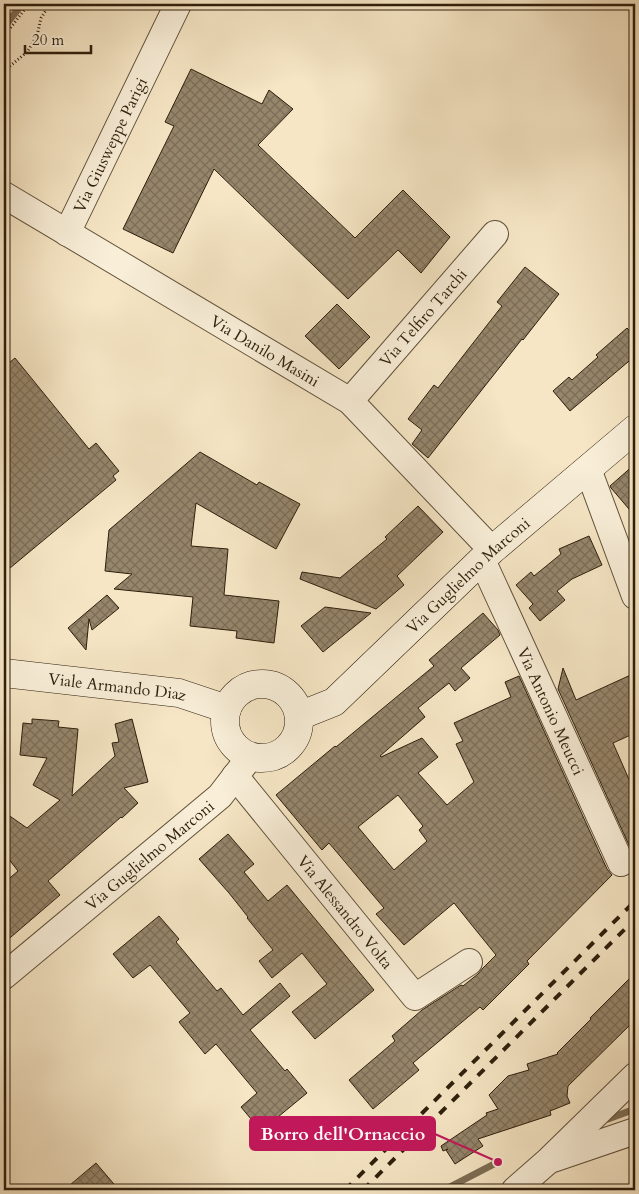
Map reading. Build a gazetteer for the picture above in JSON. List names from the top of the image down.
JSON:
{
  "streets": {
    "street": [
      "Via Giusweppe Parigi",
      "Via Telfiro Tarchi",
      "Via Danilo Masini",
      "Via Guglielmo Marconi",
      "Viale Armando Diaz",
      "Via Antonio Meucci",
      "Via Alessandro Volta"
    ]
  },
  "crossings": [
    ["Via Giusweppe Parigi", "Via Danilo Masini"],
    ["Via Telfiro Tarchi", "Via Danilo Masini"],
    ["Via Danilo Masini", "Via Guglielmo Marconi"],
    ["Via Danilo Masini", "Via Antonio Meucci"],
    ["Via Guglielmo Marconi", "Viale Armando Diaz"],
    ["Via Guglielmo Marconi", "Via Antonio Meucci"],
    ["Via Guglielmo Marconi", "Via Alessandro Volta"],
    ["Viale Armando Diaz", "Via Alessandro Volta"]
  ],
  "places": ["Borro dell'Ornaccio"],
  "scale_bar": "20 m"
}
